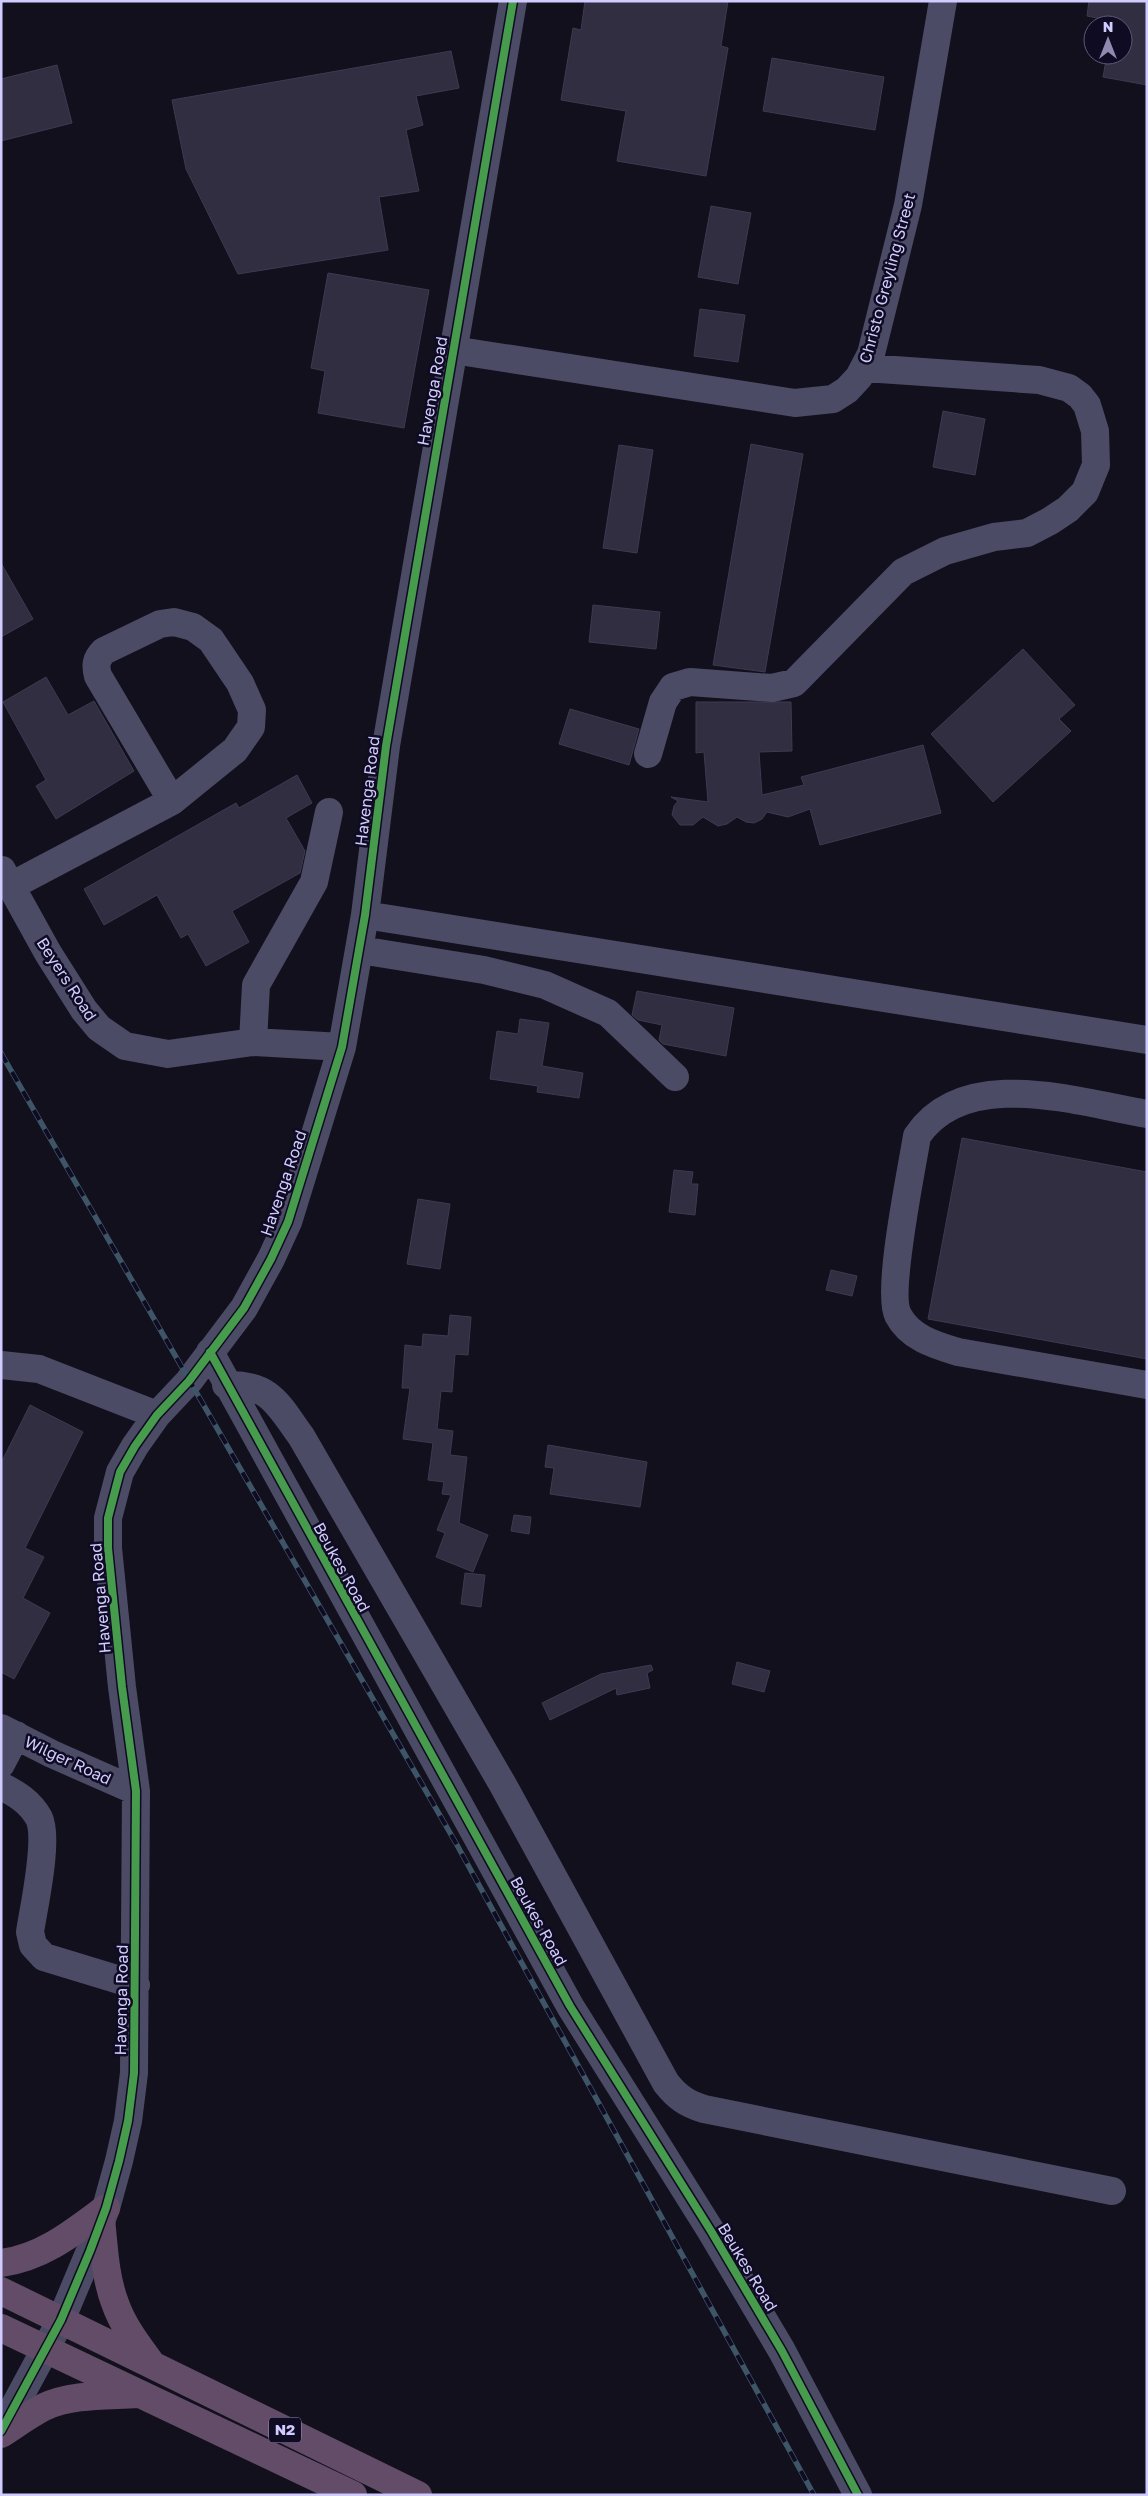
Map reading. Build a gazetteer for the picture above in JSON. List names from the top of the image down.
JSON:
{
  "streets": {
    "highway": ["N2"],
    "street": [
      "Christo Greyling Street",
      "Havenga Road",
      "Beyers Road",
      "Beukes Road",
      "Wilger Road"
    ]
  },
  "crossings": [
    ["Christo Greyling Street", "Havenga Road"],
    ["Havenga Road", "Beyers Road"],
    ["Havenga Road", "Beukes Road"],
    ["Havenga Road", "Wilger Road"],
    ["Havenga Road", "N2"]
  ],
  "north": "top"
}
